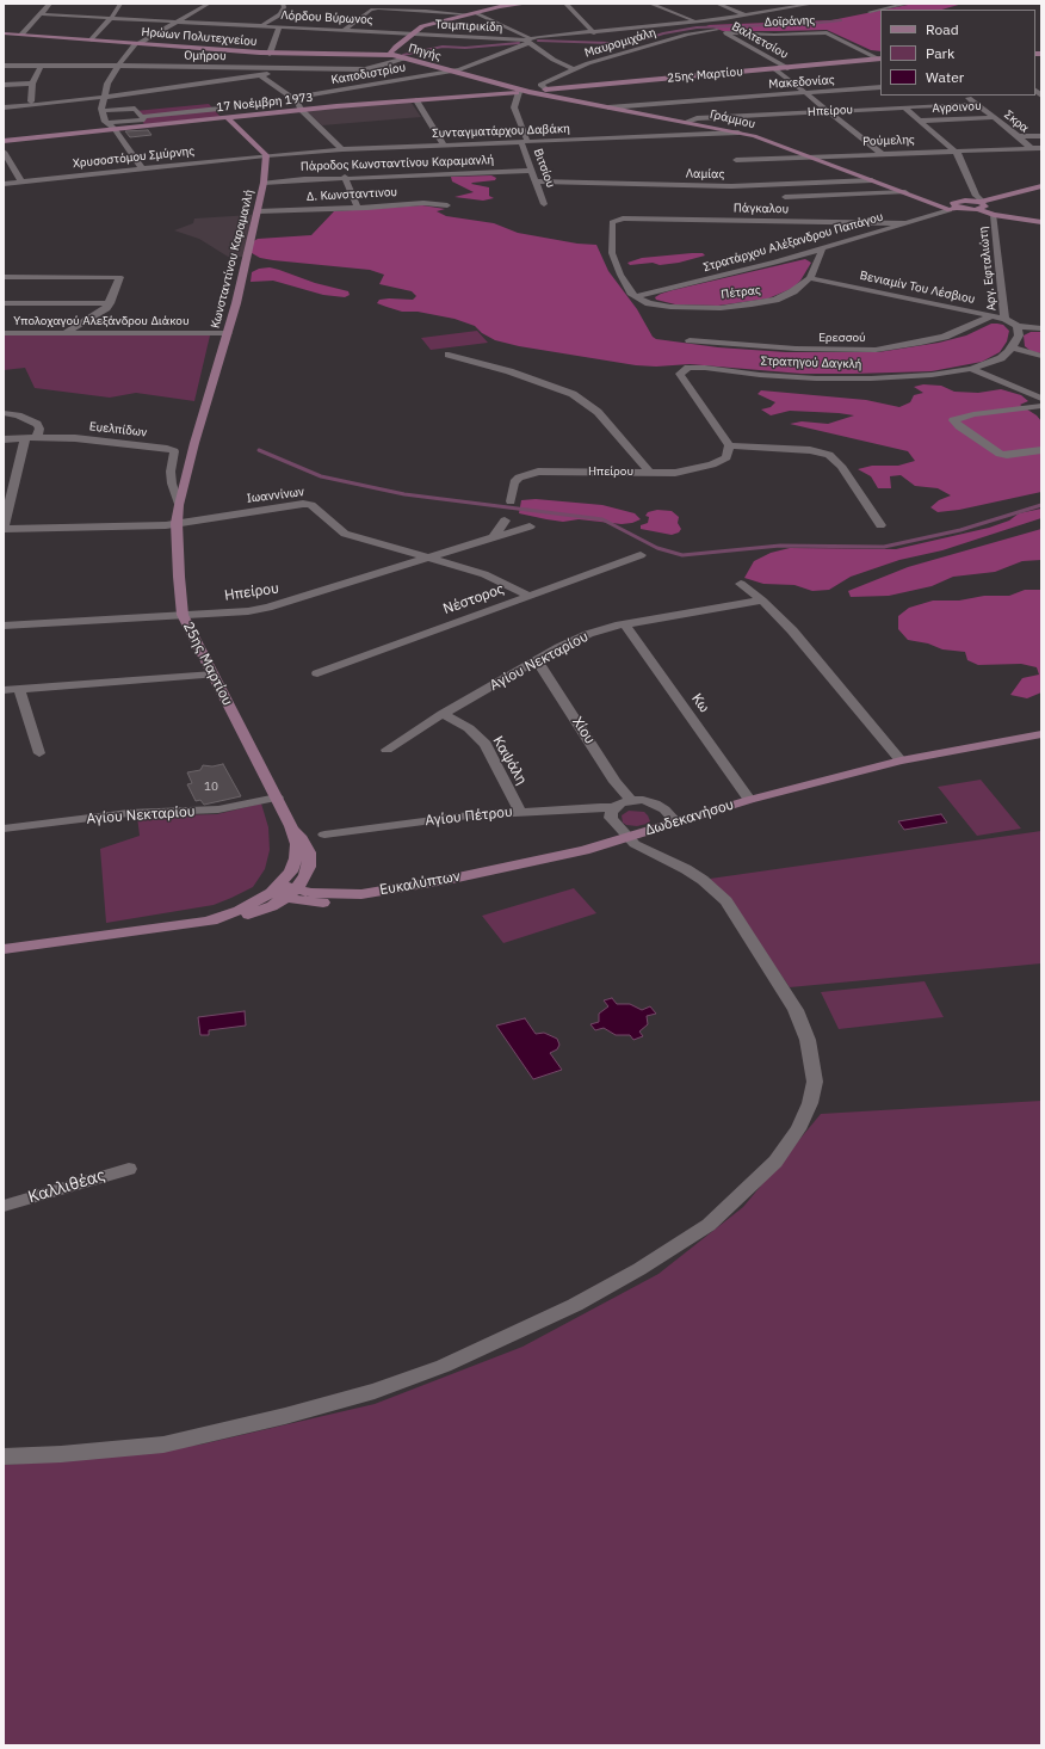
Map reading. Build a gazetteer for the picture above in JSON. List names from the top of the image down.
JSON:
{
  "streets": {
    "main road": [
      "Ηρώων Πολυτεχνείου",
      "Πηγής",
      "25ης Μαρτίου",
      "17 Νοέμβρη 1973",
      "Γράμμου",
      "Κωνσταντίνου Καραμανλή",
      "Δωδεκανήσου",
      "Ευκαλύπτων"
    ],
    "street": [
      "Λόρδου Βύρωνος",
      "Δοϊράνης",
      "Τσιμπιρικίδη",
      "Βαλτετσίου",
      "Μαυρομιχάλη",
      "Ομήρου",
      "Καποδιστρίου",
      "Μακεδονίας",
      "Αγροινου",
      "Ηπείρου",
      "Σκρα",
      "Συνταγματάρχου Δαβάκη",
      "Ρούμελης",
      "Χρυσοστόμου Σμύρνης",
      "Πάροδος Κωνσταντίνου Καραμανλή",
      "Βιτσίου",
      "Λαμίας",
      "Δ. Κωνσταντινου",
      "Πάγκαλου",
      "Στρατάρχου Αλέξανδρου Παπάγου",
      "Αργ. Εφταλιώτη",
      "Βενιαμίν Του Λέσβιου",
      "Πέτρας",
      "Υπολοχαγού Αλεξάνδρου Διάκου",
      "Ερεσσού",
      "Στρατηγού Δαγκλή",
      "Ευελπίδων",
      "Ιωαννίνων",
      "Νέστορος",
      "Αγίου Νεκταρίου",
      "Κω",
      "Χίου",
      "Καψάλη",
      "Αγίου Πέτρου",
      "Καλλιθέας"
    ]
  },
  "crossings": [
    ["Λόρδου Βύρωνος", "Τσιμπιρικίδη"],
    ["Λόρδου Βύρωνος", "Πηγής"],
    ["Δοϊράνης", "Βαλτετσίου"],
    ["Δοϊράνης", "25ης Μαρτίου"],
    ["Τσιμπιρικίδη", "Πηγής"],
    ["Τσιμπιρικίδη", "Καποδιστρίου"],
    ["Ηρώων Πολυτεχνείου", "Πηγής"],
    ["Βαλτετσίου", "Μαυρομιχάλη"],
    ["Βαλτετσίου", "25ης Μαρτίου"],
    ["Μαυρομιχάλη", "25ης Μαρτίου"],
    ["Πηγής", "Καποδιστρίου"],
    ["Πηγής", "25ης Μαρτίου"],
    ["Πηγής", "17 Νοέμβρη 1973"],
    ["Πηγής", "Γράμμου"],
    ["25ης Μαρτίου", "17 Νοέμβρη 1973"],
    ["25ης Μαρτίου", "Ηπείρου"],
    ["25ης Μαρτίου", "Γράμμου"],
    ["25ης Μαρτίου", "Κωνσταντίνου Καραμανλή"],
    ["25ης Μαρτίου", "Ευελπίδων"],
    ["25ης Μαρτίου", "Ιωαννίνων"],
    ["25ης Μαρτίου", "Αγίου Νεκταρίου"],
    ["25ης Μαρτίου", "Ευκαλύπτων"],
    ["Μακεδονίας", "Γράμμου"],
    ["17 Νοέμβρη 1973", "Γράμμου"],
    ["17 Νοέμβρη 1973", "Βιτσίου"],
    ["Αγροινου", "Σκρα"],
    ["Ηπείρου", "Γράμμου"],
    ["Ηπείρου", "Σκρα"],
    ["Ηπείρου", "Στρατηγού Δαγκλή"],
    ["Ηπείρου", "Ιωαννίνων"],
    ["Γράμμου", "Συνταγματάρχου Δαβάκη"],
    ["Γράμμου", "Ρούμελης"],
    ["Γράμμου", "Λαμίας"],
    ["Γράμμου", "Στρατάρχου Αλέξανδρου Παπάγου"],
    ["Σκρα", "Ρούμελης"],
    ["Συνταγματάρχου Δαβάκη", "Χρυσοστόμου Σμύρνης"],
    ["Συνταγματάρχου Δαβάκη", "Βιτσίου"],
    ["Συνταγματάρχου Δαβάκη", "Κωνσταντίνου Καραμανλή"],
    ["Χρυσοστόμου Σμύρνης", "Κωνσταντίνου Καραμανλή"],
    ["Πάροδος Κωνσταντίνου Καραμανλή", "Βιτσίου"],
    ["Πάροδος Κωνσταντίνου Καραμανλή", "Κωνσταντίνου Καραμανλή"],
    ["Βιτσίου", "Λαμίας"],
    ["Δ. Κωνσταντινου", "Κωνσταντίνου Καραμανλή"],
    ["Πάγκαλου", "Στρατάρχου Αλέξανδρου Παπάγου"],
    ["Πάγκαλου", "Πέτρας"],
    ["Στρατάρχου Αλέξανδρου Παπάγου", "Πέτρας"],
    ["Κωνσταντίνου Καραμανλή", "Υπολοχαγού Αλεξάνδρου Διάκου"],
    ["Αργ. Εφταλιώτη", "Βενιαμίν Του Λέσβιου"],
    ["Βενιαμίν Του Λέσβιου", "Πέτρας"],
    ["Βενιαμίν Του Λέσβιου", "Ερεσσού"],
    ["Ιωαννίνων", "Νέστορος"],
    ["Αγίου Νεκταρίου", "Κω"],
    ["Αγίου Νεκταρίου", "Χίου"],
    ["Αγίου Νεκταρίου", "Καψάλη"],
    ["Κω", "Δωδεκανήσου"],
    ["Καψάλη", "Αγίου Πέτρου"],
    ["Δωδεκανήσου", "Ευκαλύπτων"]
  ],
  "house_numbers": ["10"],
  "legend": ["Road", "Park", "Water"]
}
